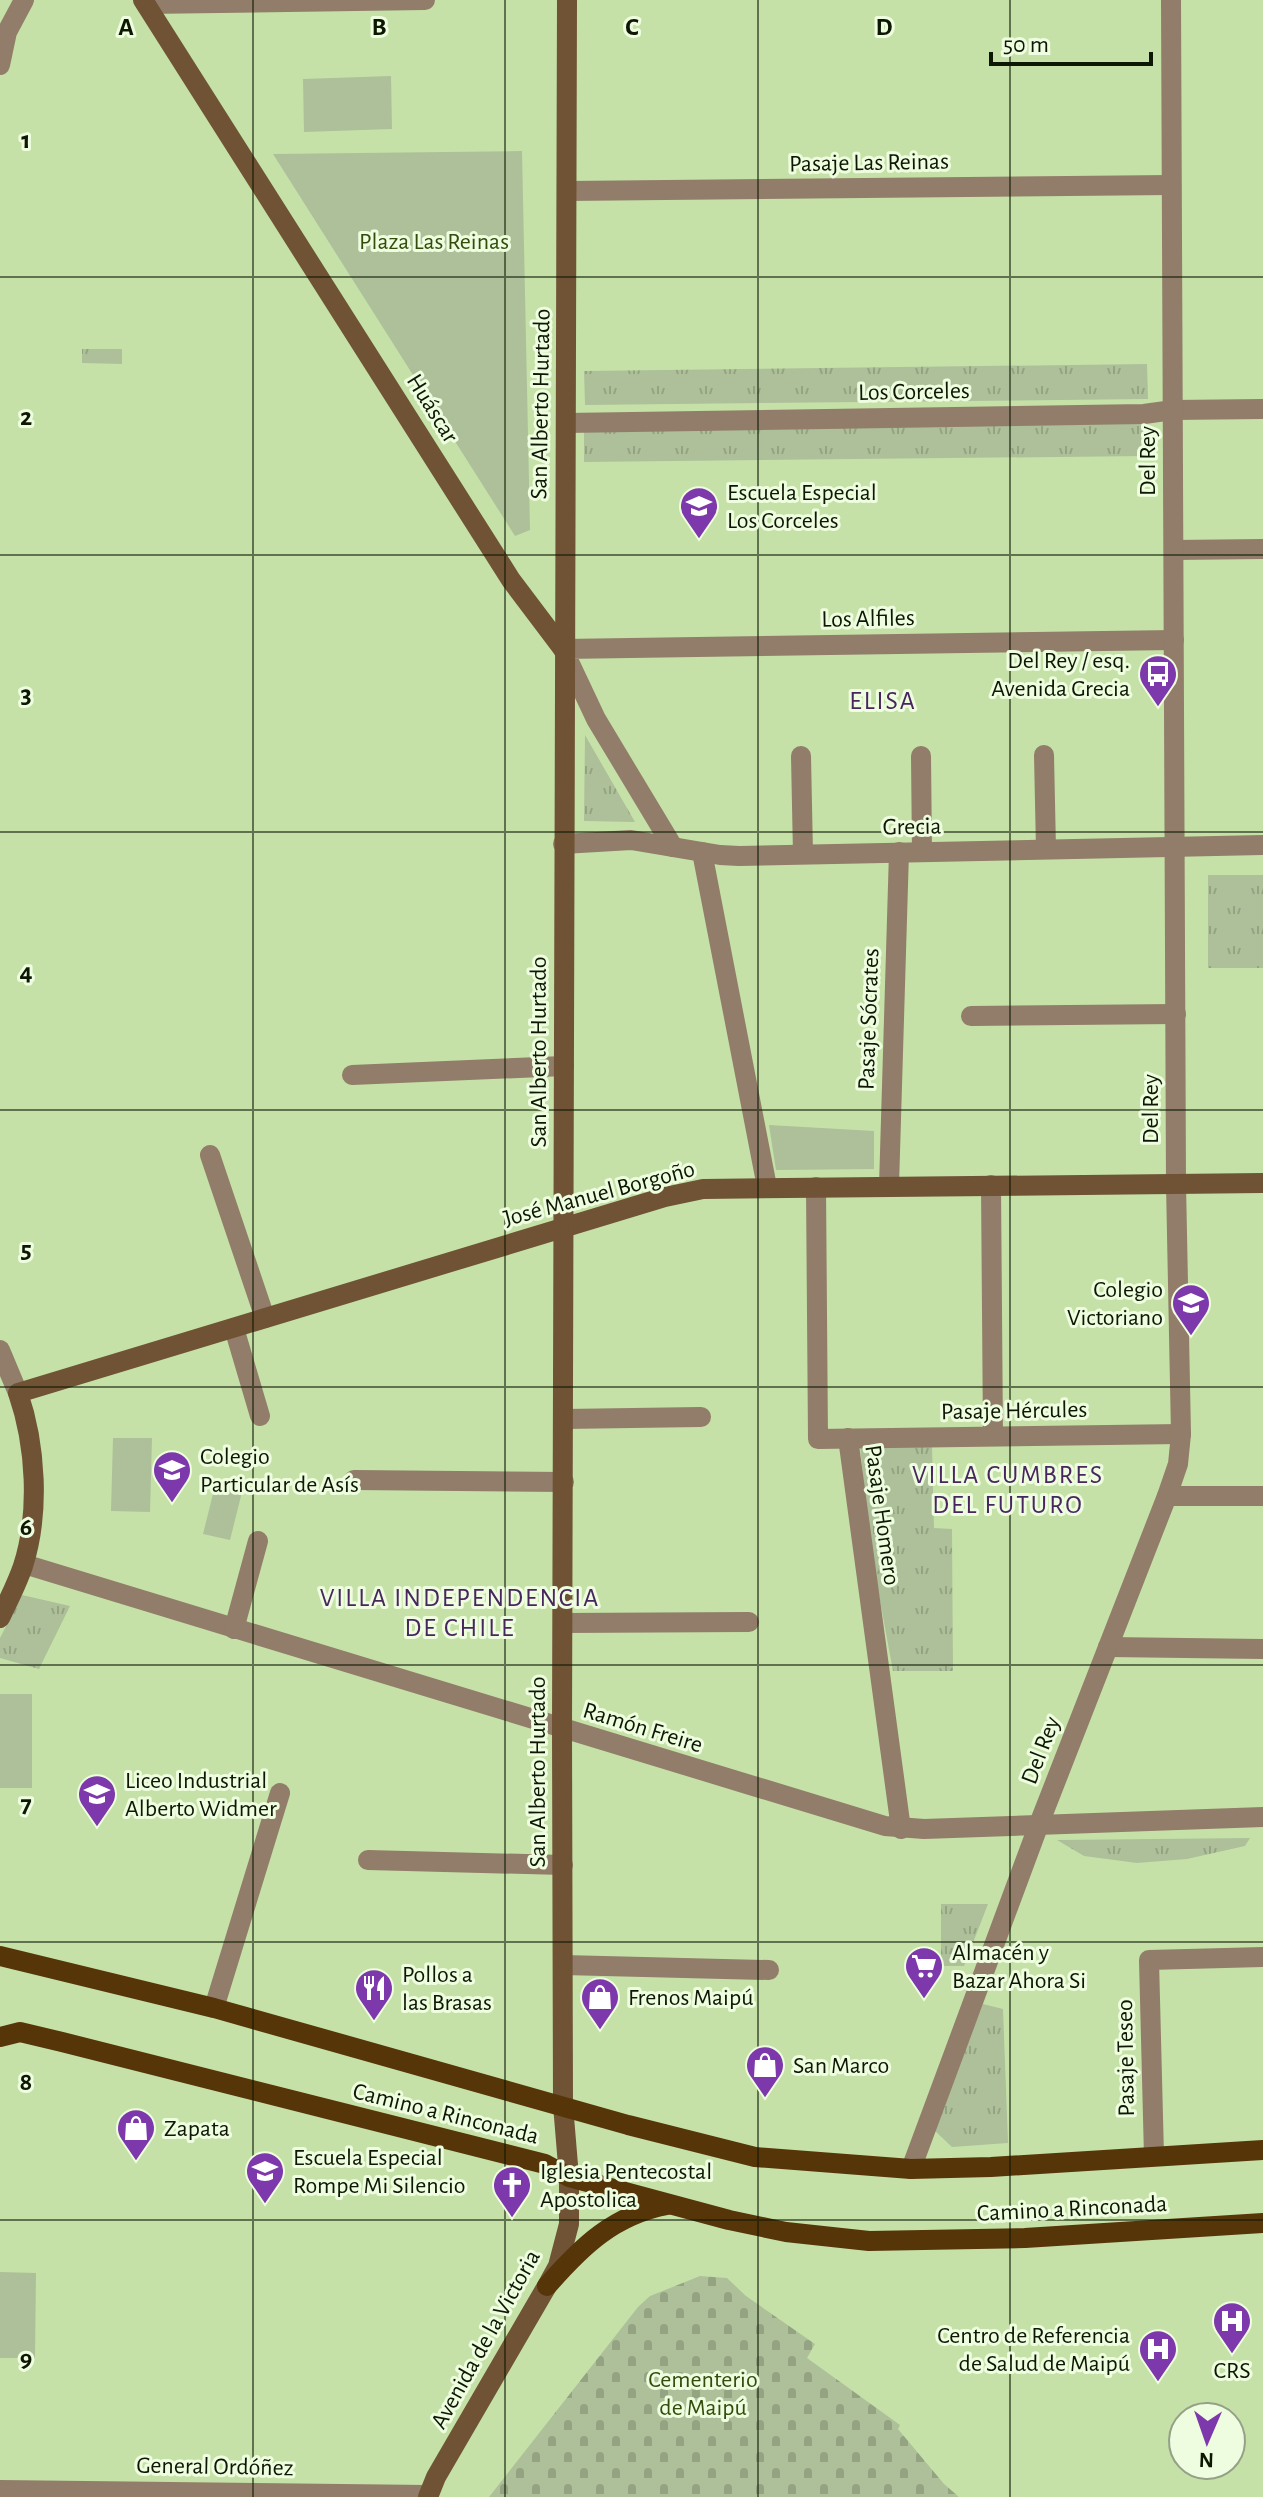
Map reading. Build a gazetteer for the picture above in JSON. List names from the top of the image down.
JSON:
{
  "streets": {
    "main road": [
      "San Alberto Hurtado",
      "Huáscar",
      "José Manuel Borgoño",
      "Camino a Rinconada",
      "Avenida de la Victoria"
    ],
    "street": [
      "Pasaje Las Reinas",
      "Los Corceles",
      "Del Rey",
      "Los Alfiles",
      "Grecia",
      "Pasaje Sócrates",
      "Pasaje Hércules",
      "Pasaje Homero",
      "Ramón Freire",
      "Pasaje Teseo",
      "General Ordóñez"
    ]
  },
  "crossings": [
    ["Pasaje Las Reinas", "San Alberto Hurtado"],
    ["Pasaje Las Reinas", "Del Rey"],
    ["Los Corceles", "San Alberto Hurtado"],
    ["Los Corceles", "Del Rey"],
    ["San Alberto Hurtado", "Huáscar"],
    ["San Alberto Hurtado", "Los Alfiles"],
    ["San Alberto Hurtado", "Grecia"],
    ["San Alberto Hurtado", "José Manuel Borgoño"],
    ["San Alberto Hurtado", "Ramón Freire"],
    ["San Alberto Hurtado", "Camino a Rinconada"],
    ["San Alberto Hurtado", "Avenida de la Victoria"],
    ["Huáscar", "Los Alfiles"],
    ["Huáscar", "Grecia"],
    ["Del Rey", "Los Alfiles"],
    ["Del Rey", "Grecia"],
    ["Del Rey", "José Manuel Borgoño"],
    ["Del Rey", "Pasaje Hércules"],
    ["Del Rey", "Ramón Freire"],
    ["Del Rey", "Camino a Rinconada"],
    ["Grecia", "Pasaje Sócrates"],
    ["Pasaje Sócrates", "José Manuel Borgoño"],
    ["José Manuel Borgoño", "Pasaje Homero"],
    ["Pasaje Hércules", "Pasaje Homero"],
    ["Pasaje Homero", "Ramón Freire"],
    ["Pasaje Teseo", "Camino a Rinconada"],
    ["Camino a Rinconada", "Avenida de la Victoria"],
    ["Avenida de la Victoria", "General Ordóñez"]
  ],
  "districts": ["ELISA", "VILLA CUMBRES DEL FUTURO", "VILLA INDEPENDENCIA DE CHILE"],
  "parks": ["Plaza Las Reinas", "Cementerio de Maipú"],
  "places": {
    "school or university": [
      "Escuela Especial Los Corceles",
      "Colegio Victoriano",
      "Colegio Particular de Asís",
      "Liceo Industrial Alberto Widmer",
      "Escuela Especial Rompe Mi Silencio"
    ],
    "bus stop": ["Del Rey / esq. Avenida Grecia"],
    "supermarket": ["Almacén y Bazar Ahora Si"],
    "restaurant": ["Pollos a las Brasas"],
    "shop": ["Frenos Maipú", "San Marco", "Zapata"],
    "church": ["Iglesia Pentecostal Apostolica"],
    "hospital": ["CRS", "Centro de Referencia de Salud de Maipú"]
  },
  "scale_bar": "50 m",
  "north": "bottom",
  "grid": {
    "columns": [
      "A",
      "B",
      "C",
      "D"
    ],
    "rows": [
      "1",
      "2",
      "3",
      "4",
      "5",
      "6",
      "7",
      "8",
      "9"
    ]
  }
}
